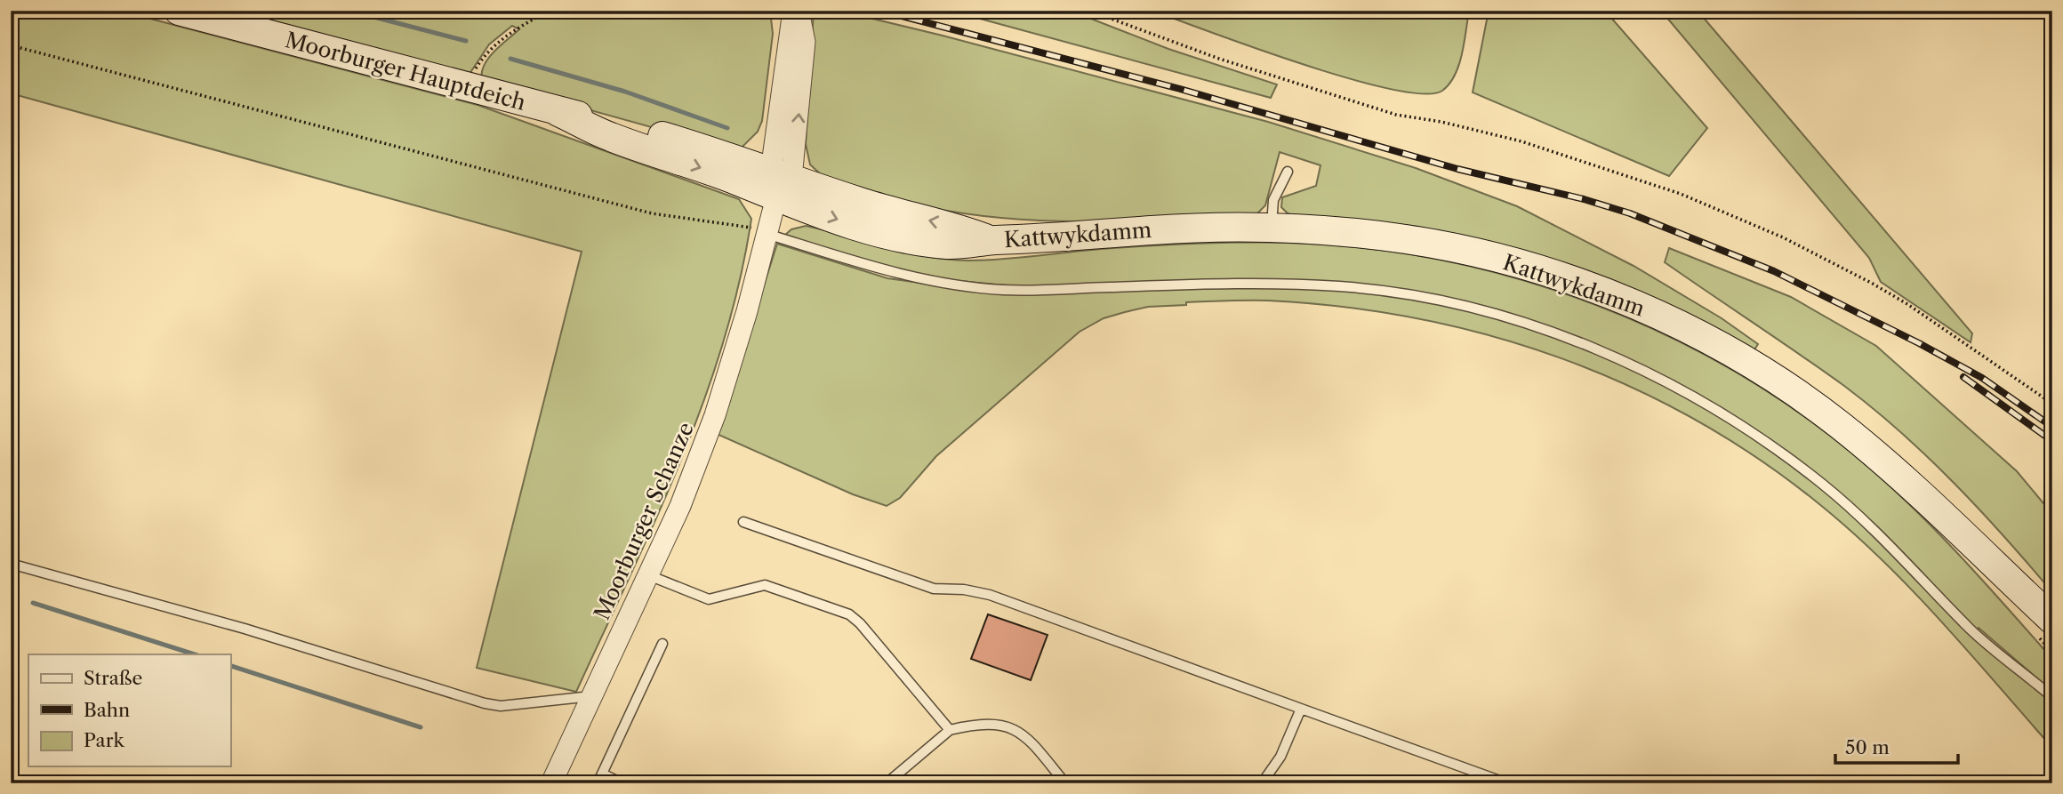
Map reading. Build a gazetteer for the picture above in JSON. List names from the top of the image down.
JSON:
{
  "streets": {
    "main road": ["Moorburger Hauptdeich", "Kattwykdamm"],
    "street": ["Moorburger Schanze"]
  },
  "crossings": [
    ["Moorburger Hauptdeich", "Kattwykdamm"],
    ["Moorburger Hauptdeich", "Moorburger Schanze"],
    ["Kattwykdamm", "Moorburger Schanze"]
  ],
  "legend": ["Straße", "Bahn", "Park"],
  "scale_bar": "50 m"
}
